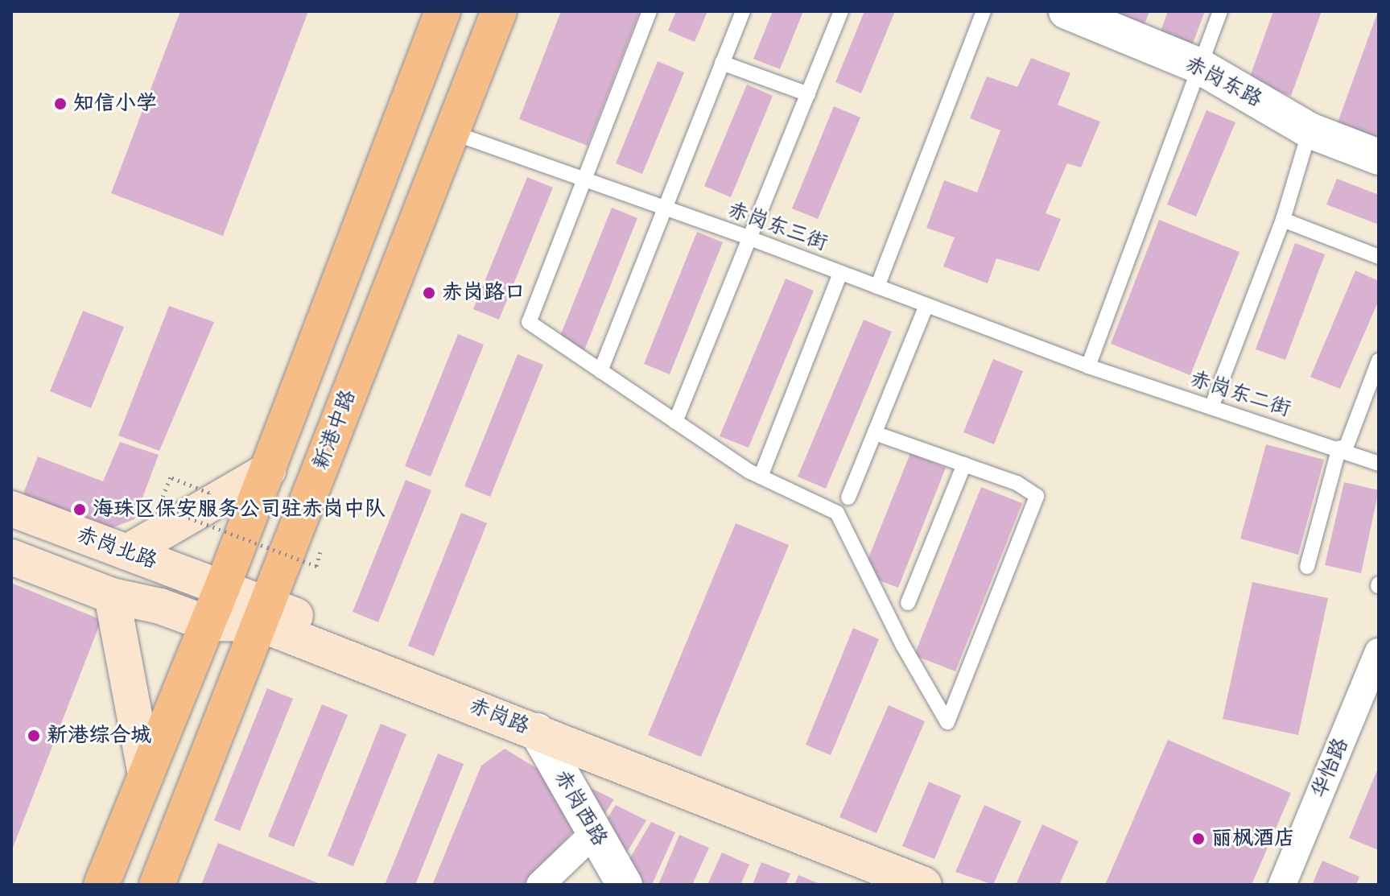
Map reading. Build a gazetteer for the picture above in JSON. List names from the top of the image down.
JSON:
{
  "streets": {
    "main road": ["新港中路", "赤岗北路", "赤岗路"],
    "street": ["赤岗东路", "华怡路", "赤岗西路"],
    "lane": ["赤岗东三街", "赤岗东二街"]
  },
  "crossings": [
    ["赤岗东三街", "赤岗东二街"],
    ["赤岗东三街", "新港中路"],
    ["新港中路", "赤岗路"],
    ["赤岗北路", "赤岗路"],
    ["赤岗路", "赤岗西路"]
  ],
  "places": [
    "知信小学",
    "赤岗路口",
    "海珠区保安服务公司驻赤岗中队",
    "新港综合城",
    "丽枫酒店"
  ]
}
